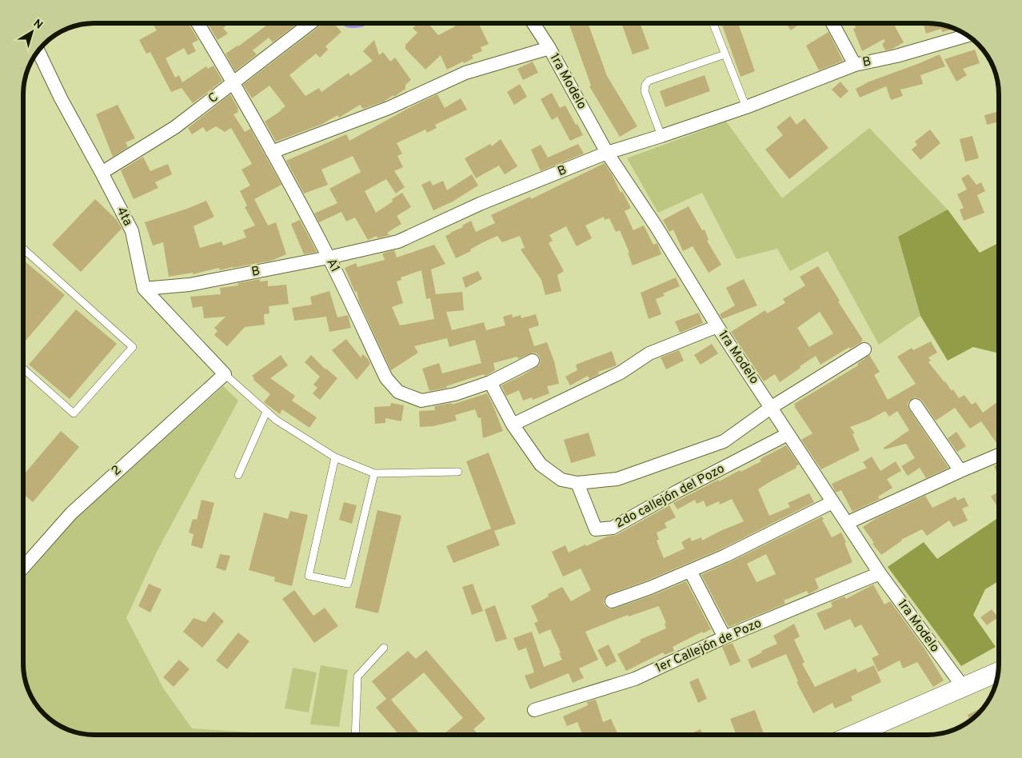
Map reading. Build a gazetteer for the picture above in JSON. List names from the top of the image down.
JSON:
{
  "streets": {
    "street": [
      "B",
      "1ra Modelo",
      "C",
      "4ta",
      "A1",
      "2",
      "2do callejón del Pozo",
      "1er Callejón de Pozo"
    ]
  },
  "crossings": [
    ["B", "1ra Modelo"],
    ["B", "4ta"],
    ["B", "A1"],
    ["1ra Modelo", "2do callejón del Pozo"],
    ["1ra Modelo", "1er Callejón de Pozo"],
    ["C", "4ta"],
    ["C", "A1"]
  ],
  "north": "top right"
}
